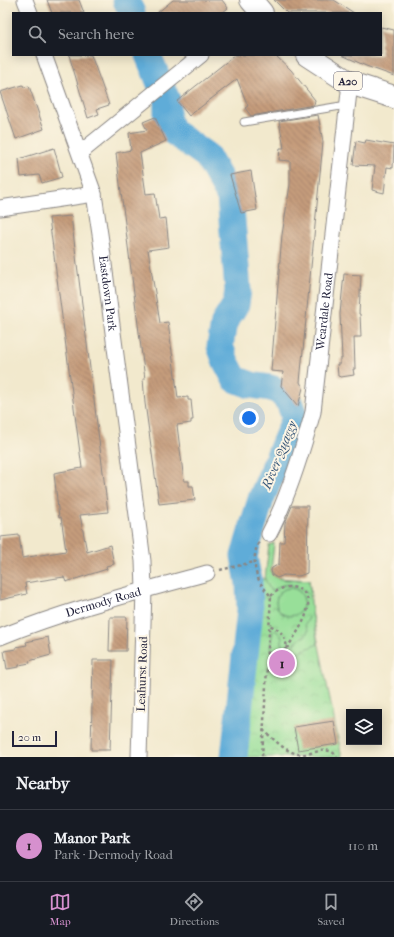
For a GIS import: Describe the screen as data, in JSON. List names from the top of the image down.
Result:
{
  "streets": {
    "highway": ["A20"],
    "street": [
      "Eastdown Park",
      "Weardale Road",
      "Dermody Road",
      "Leahurst Road"
    ]
  },
  "crossings": [
    ["A20", "Weardale Road"],
    ["Eastdown Park", "Dermody Road"],
    ["Eastdown Park", "Leahurst Road"],
    ["Dermody Road", "Leahurst Road"]
  ],
  "water": ["River Quaggy"],
  "scale_bar": "20 m",
  "page": {
    "search": "Search here",
    "pins": "1",
    "scale": "20 m",
    "heading": "Nearby",
    "list": [
      {
        "mark": "1",
        "name": "Manor Park",
        "note": "Park · Dermody Road",
        "value": "110 m"
      }
    ],
    "nav": ["Map", "Directions", "Saved"]
  }
}
